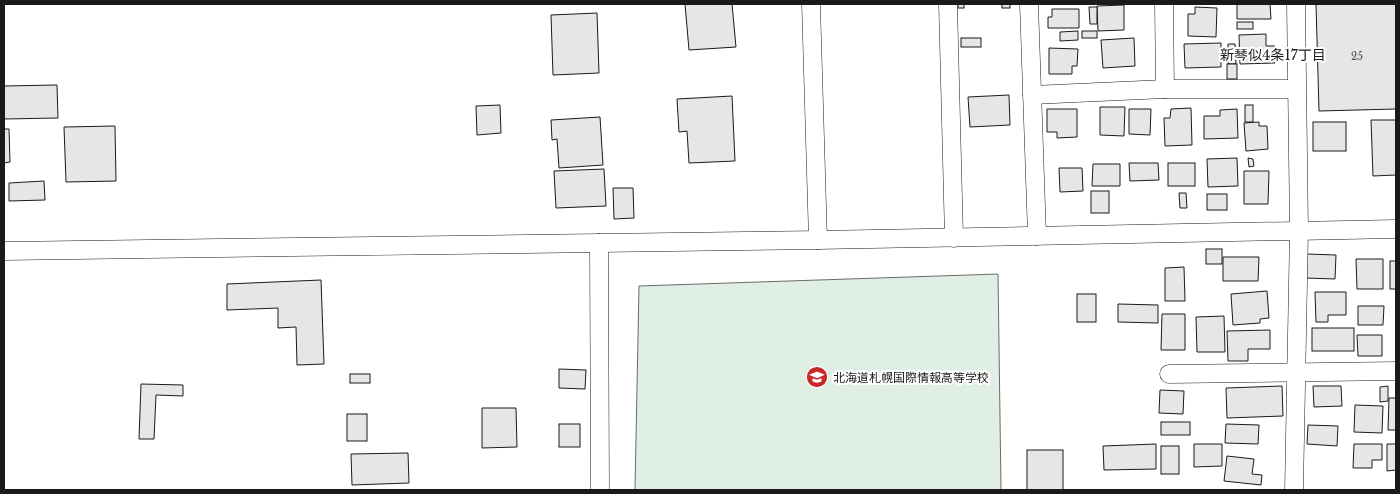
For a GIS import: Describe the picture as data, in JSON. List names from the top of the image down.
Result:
{
  "districts": ["新琴似4条17丁目"],
  "places": {
    "school or university": ["北海道札幌国際情報高等学校"]
  },
  "house_numbers": ["25"]
}
